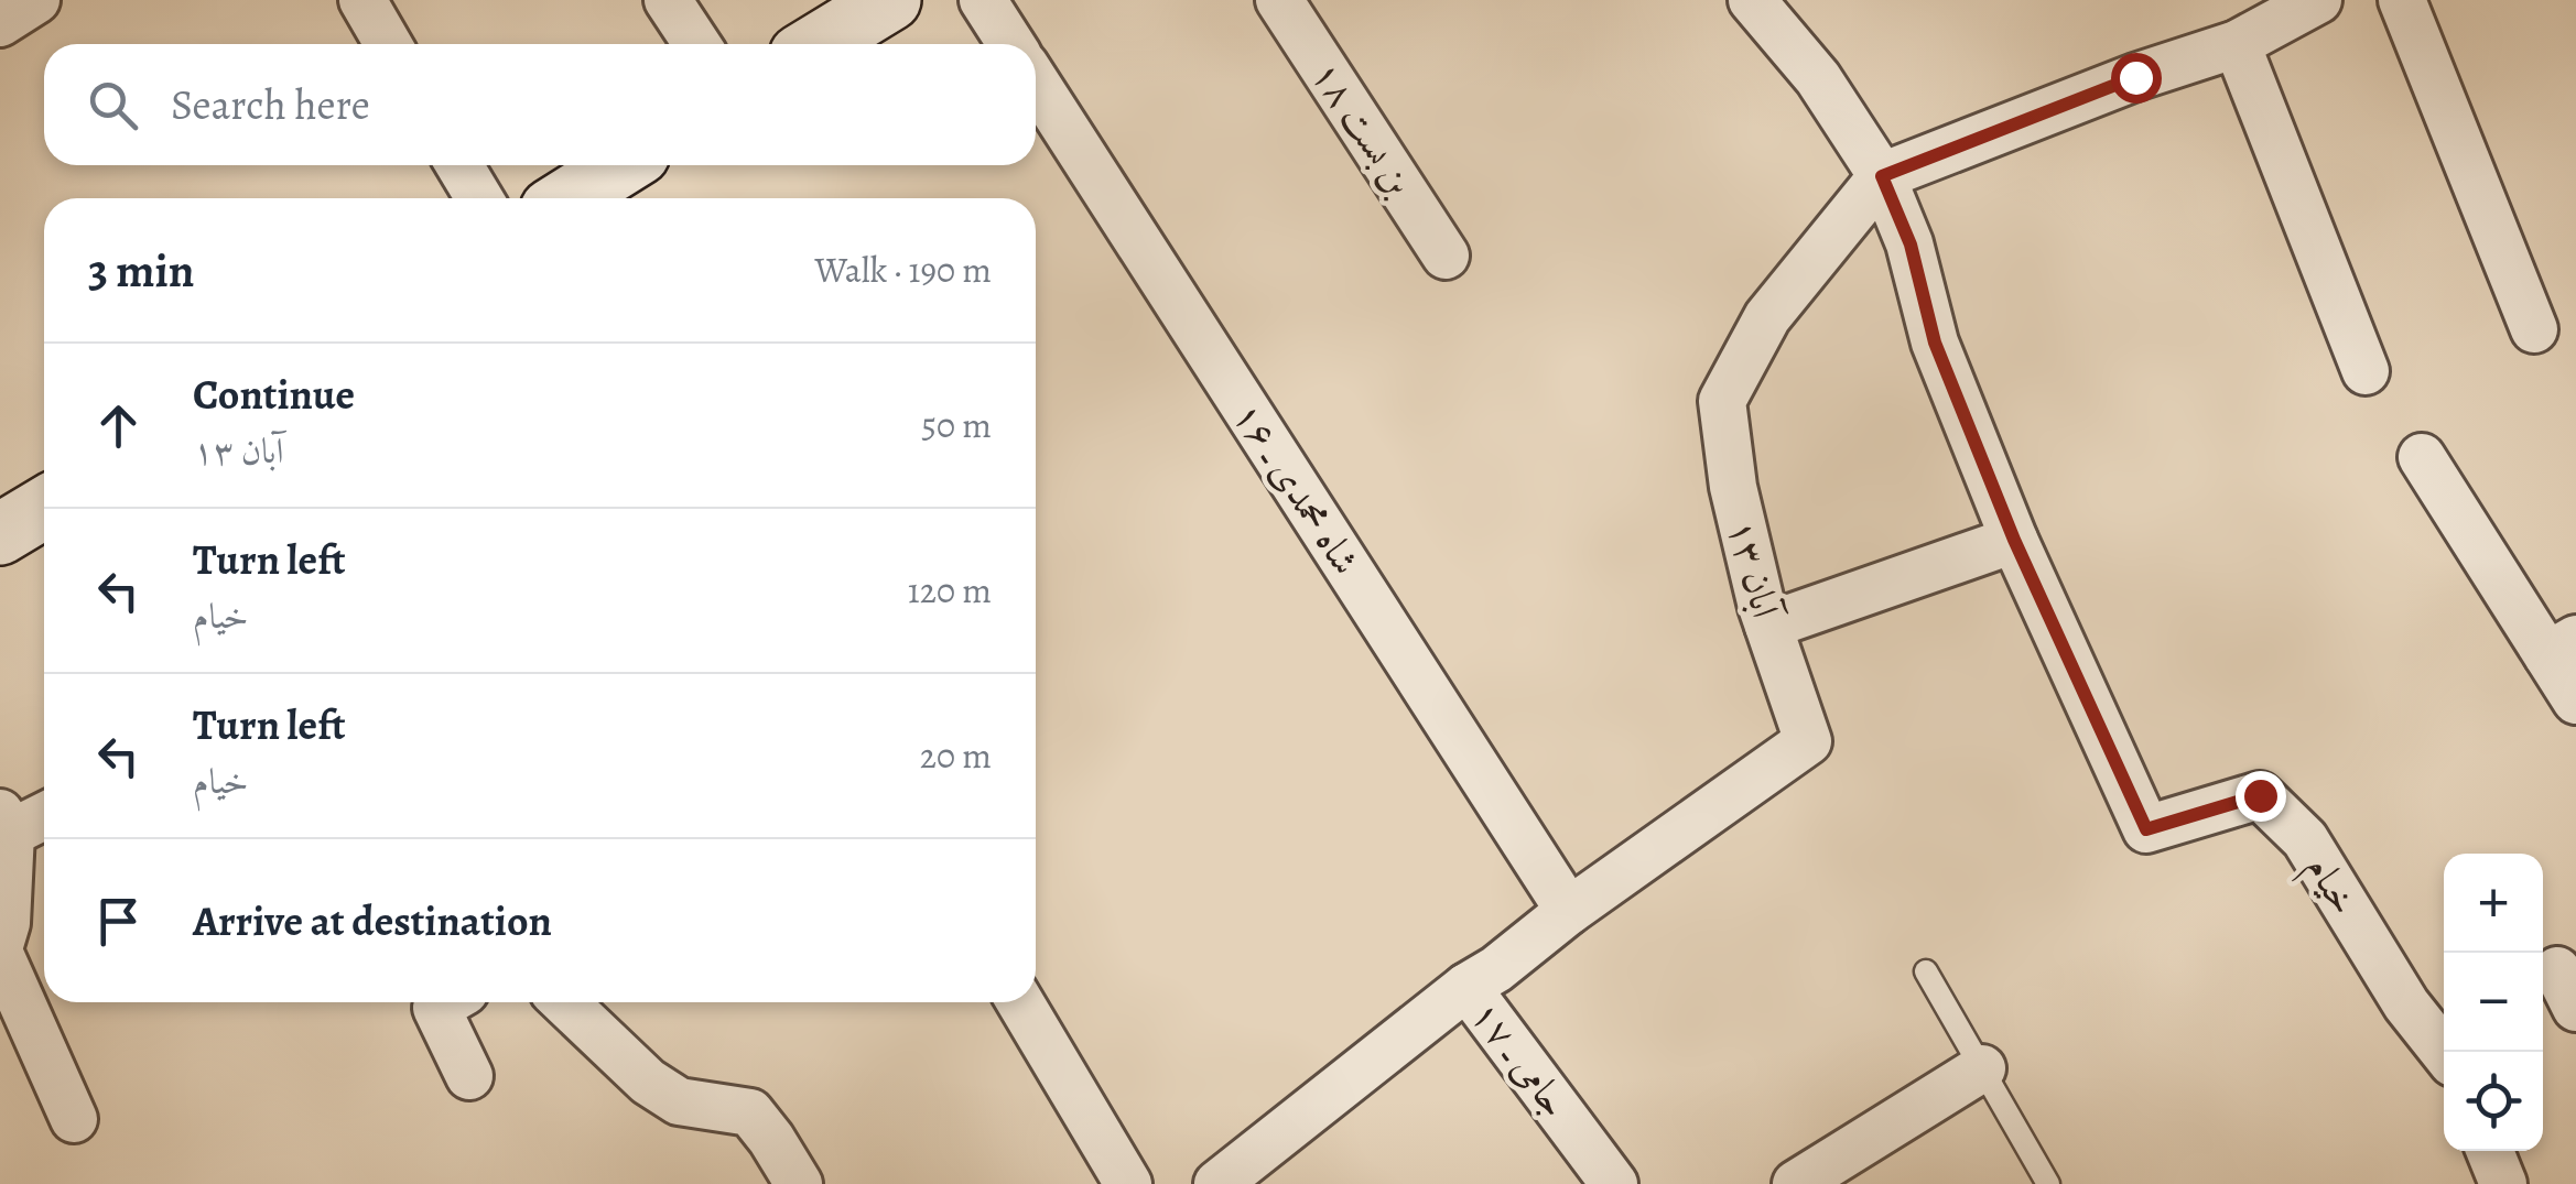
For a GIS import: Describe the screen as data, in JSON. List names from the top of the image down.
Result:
{
  "streets": {
    "street": [
      "بن بست ۱۸",
      "شاه محمدی ـ ۱۶",
      "۱۳ آبان",
      "خیام",
      "جامی ـ ۱۷"
    ]
  },
  "crossings": [
    ["شاه محمدی ـ ۱۶", "۱۳ آبان"],
    ["۱۳ آبان", "خیام"],
    ["۱۳ آبان", "جامی ـ ۱۷"]
  ],
  "page": {
    "search": "Search here",
    "heading": ["3 min", "Walk · 190 m"],
    "list": [
      ["Continue", "۱۳ آبان", "50 m"],
      ["Turn left", "خیام", "120 m"],
      ["Turn left", "خیام", "20 m"],
      "Arrive at destination"
    ],
    "map_buttons": ["+", "−"]
  }
}
